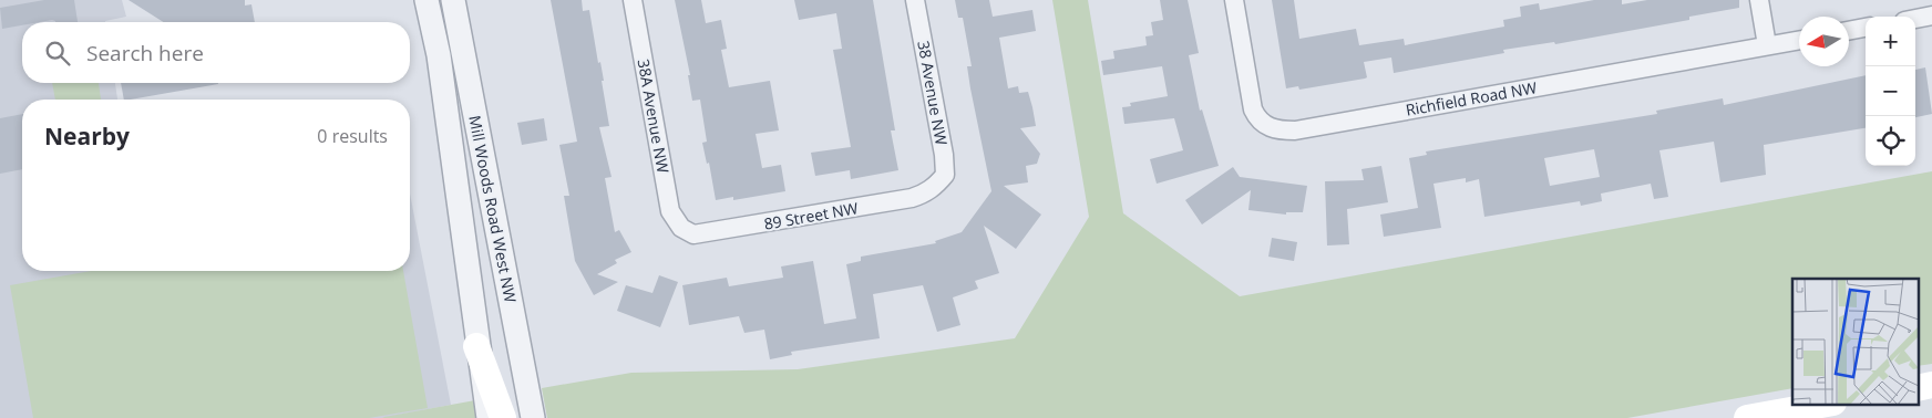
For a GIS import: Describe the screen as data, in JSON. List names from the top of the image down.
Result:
{
  "streets": {
    "street": [
      "38 Avenue NW",
      "Richfield Road NW",
      "38A Avenue NW",
      "Mill Woods Road West NW",
      "89 Street NW"
    ]
  },
  "crossings": [
    ["38 Avenue NW", "89 Street NW"],
    ["38A Avenue NW", "89 Street NW"]
  ],
  "north": "left",
  "page": {
    "map_buttons": ["+", "−"],
    "search": "Search here",
    "heading": ["Nearby", "0 results"]
  }
}
